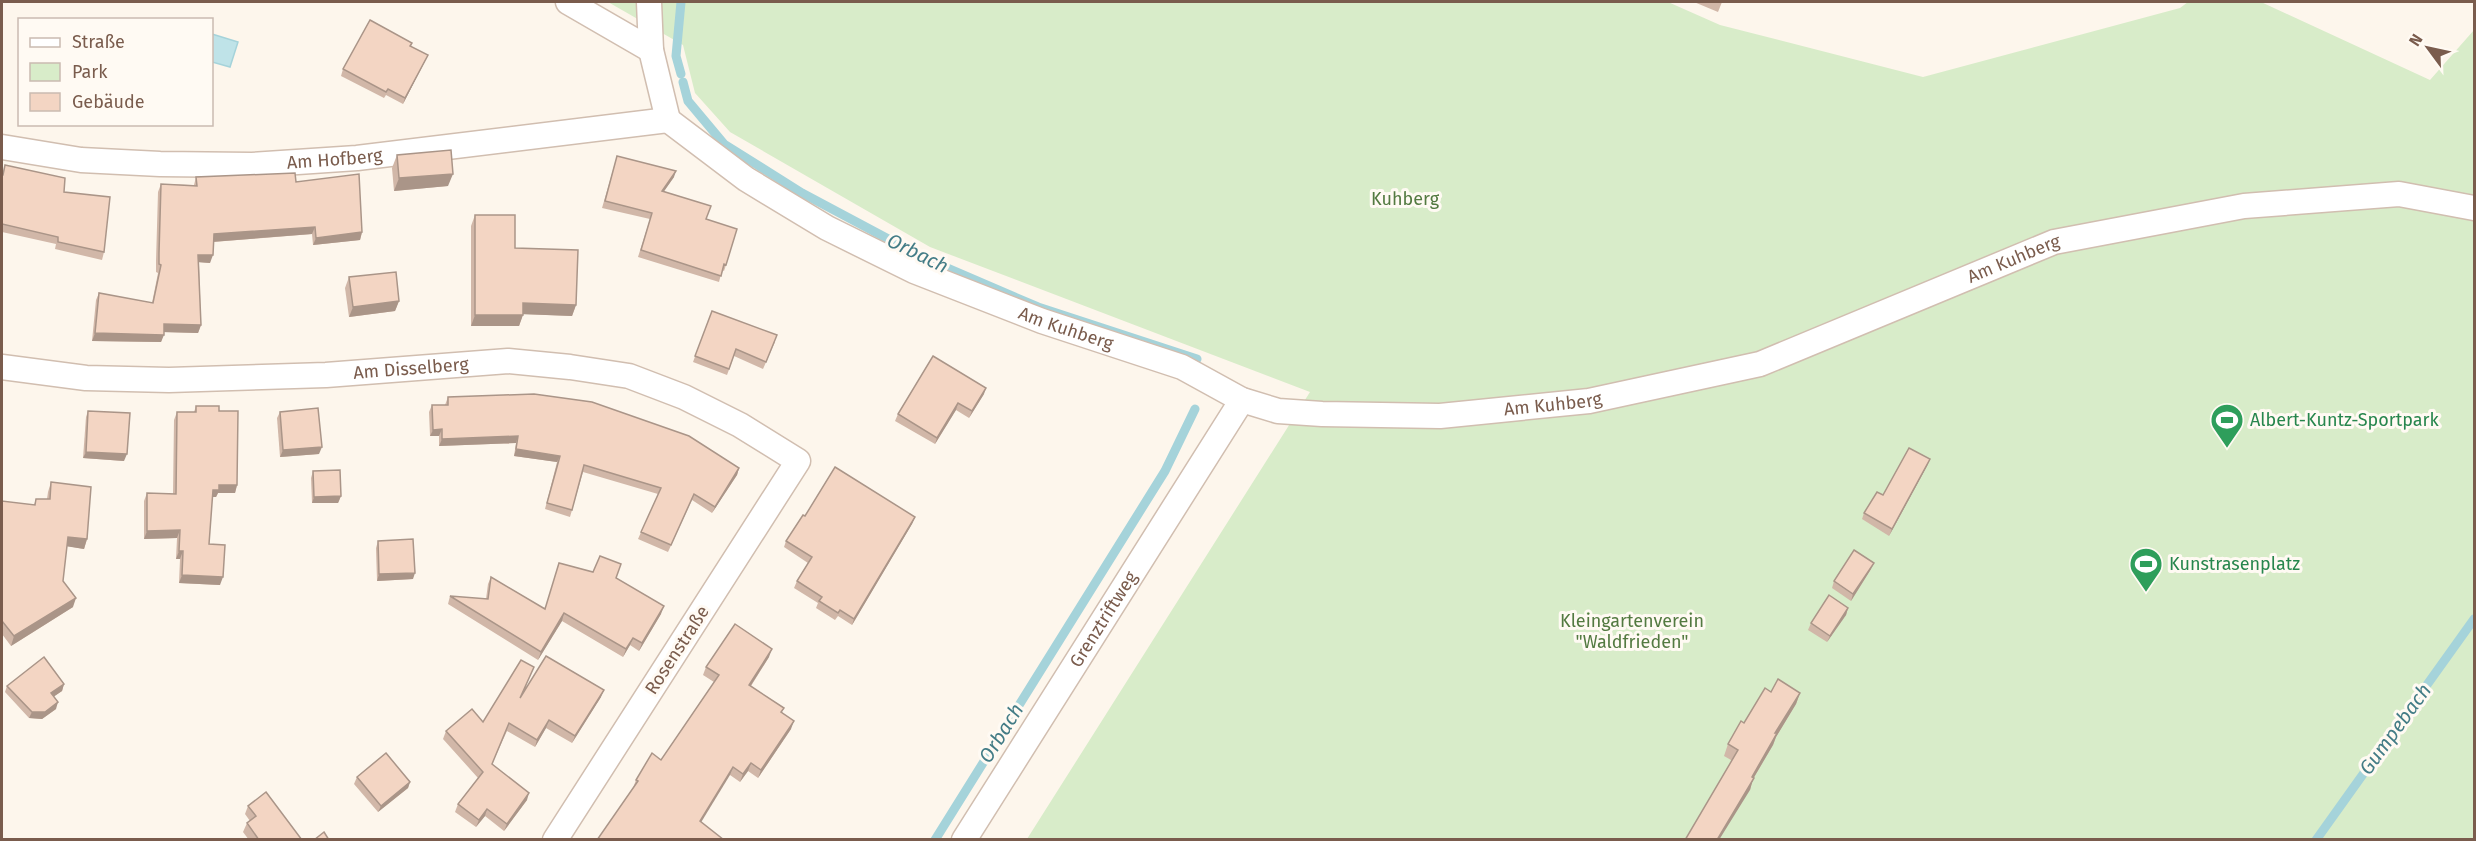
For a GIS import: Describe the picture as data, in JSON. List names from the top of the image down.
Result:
{
  "streets": {
    "street": [
      "Am Hofberg",
      "Am Kuhberg",
      "Am Disselberg",
      "Grenztriftweg",
      "Rosenstraße"
    ]
  },
  "crossings": [
    ["Am Hofberg", "Am Kuhberg"],
    ["Am Kuhberg", "Grenztriftweg"],
    ["Am Disselberg", "Rosenstraße"]
  ],
  "water": ["Orbach", "Gumpebach"],
  "parks": ["Kuhberg", "Kleingartenverein \"Waldfrieden\""],
  "places": {
    "sports": ["Albert-Kuntz-Sportpark", "Kunstrasenplatz"]
  },
  "legend": ["Straße", "Park", "Gebäude"],
  "north": "top left"
}
